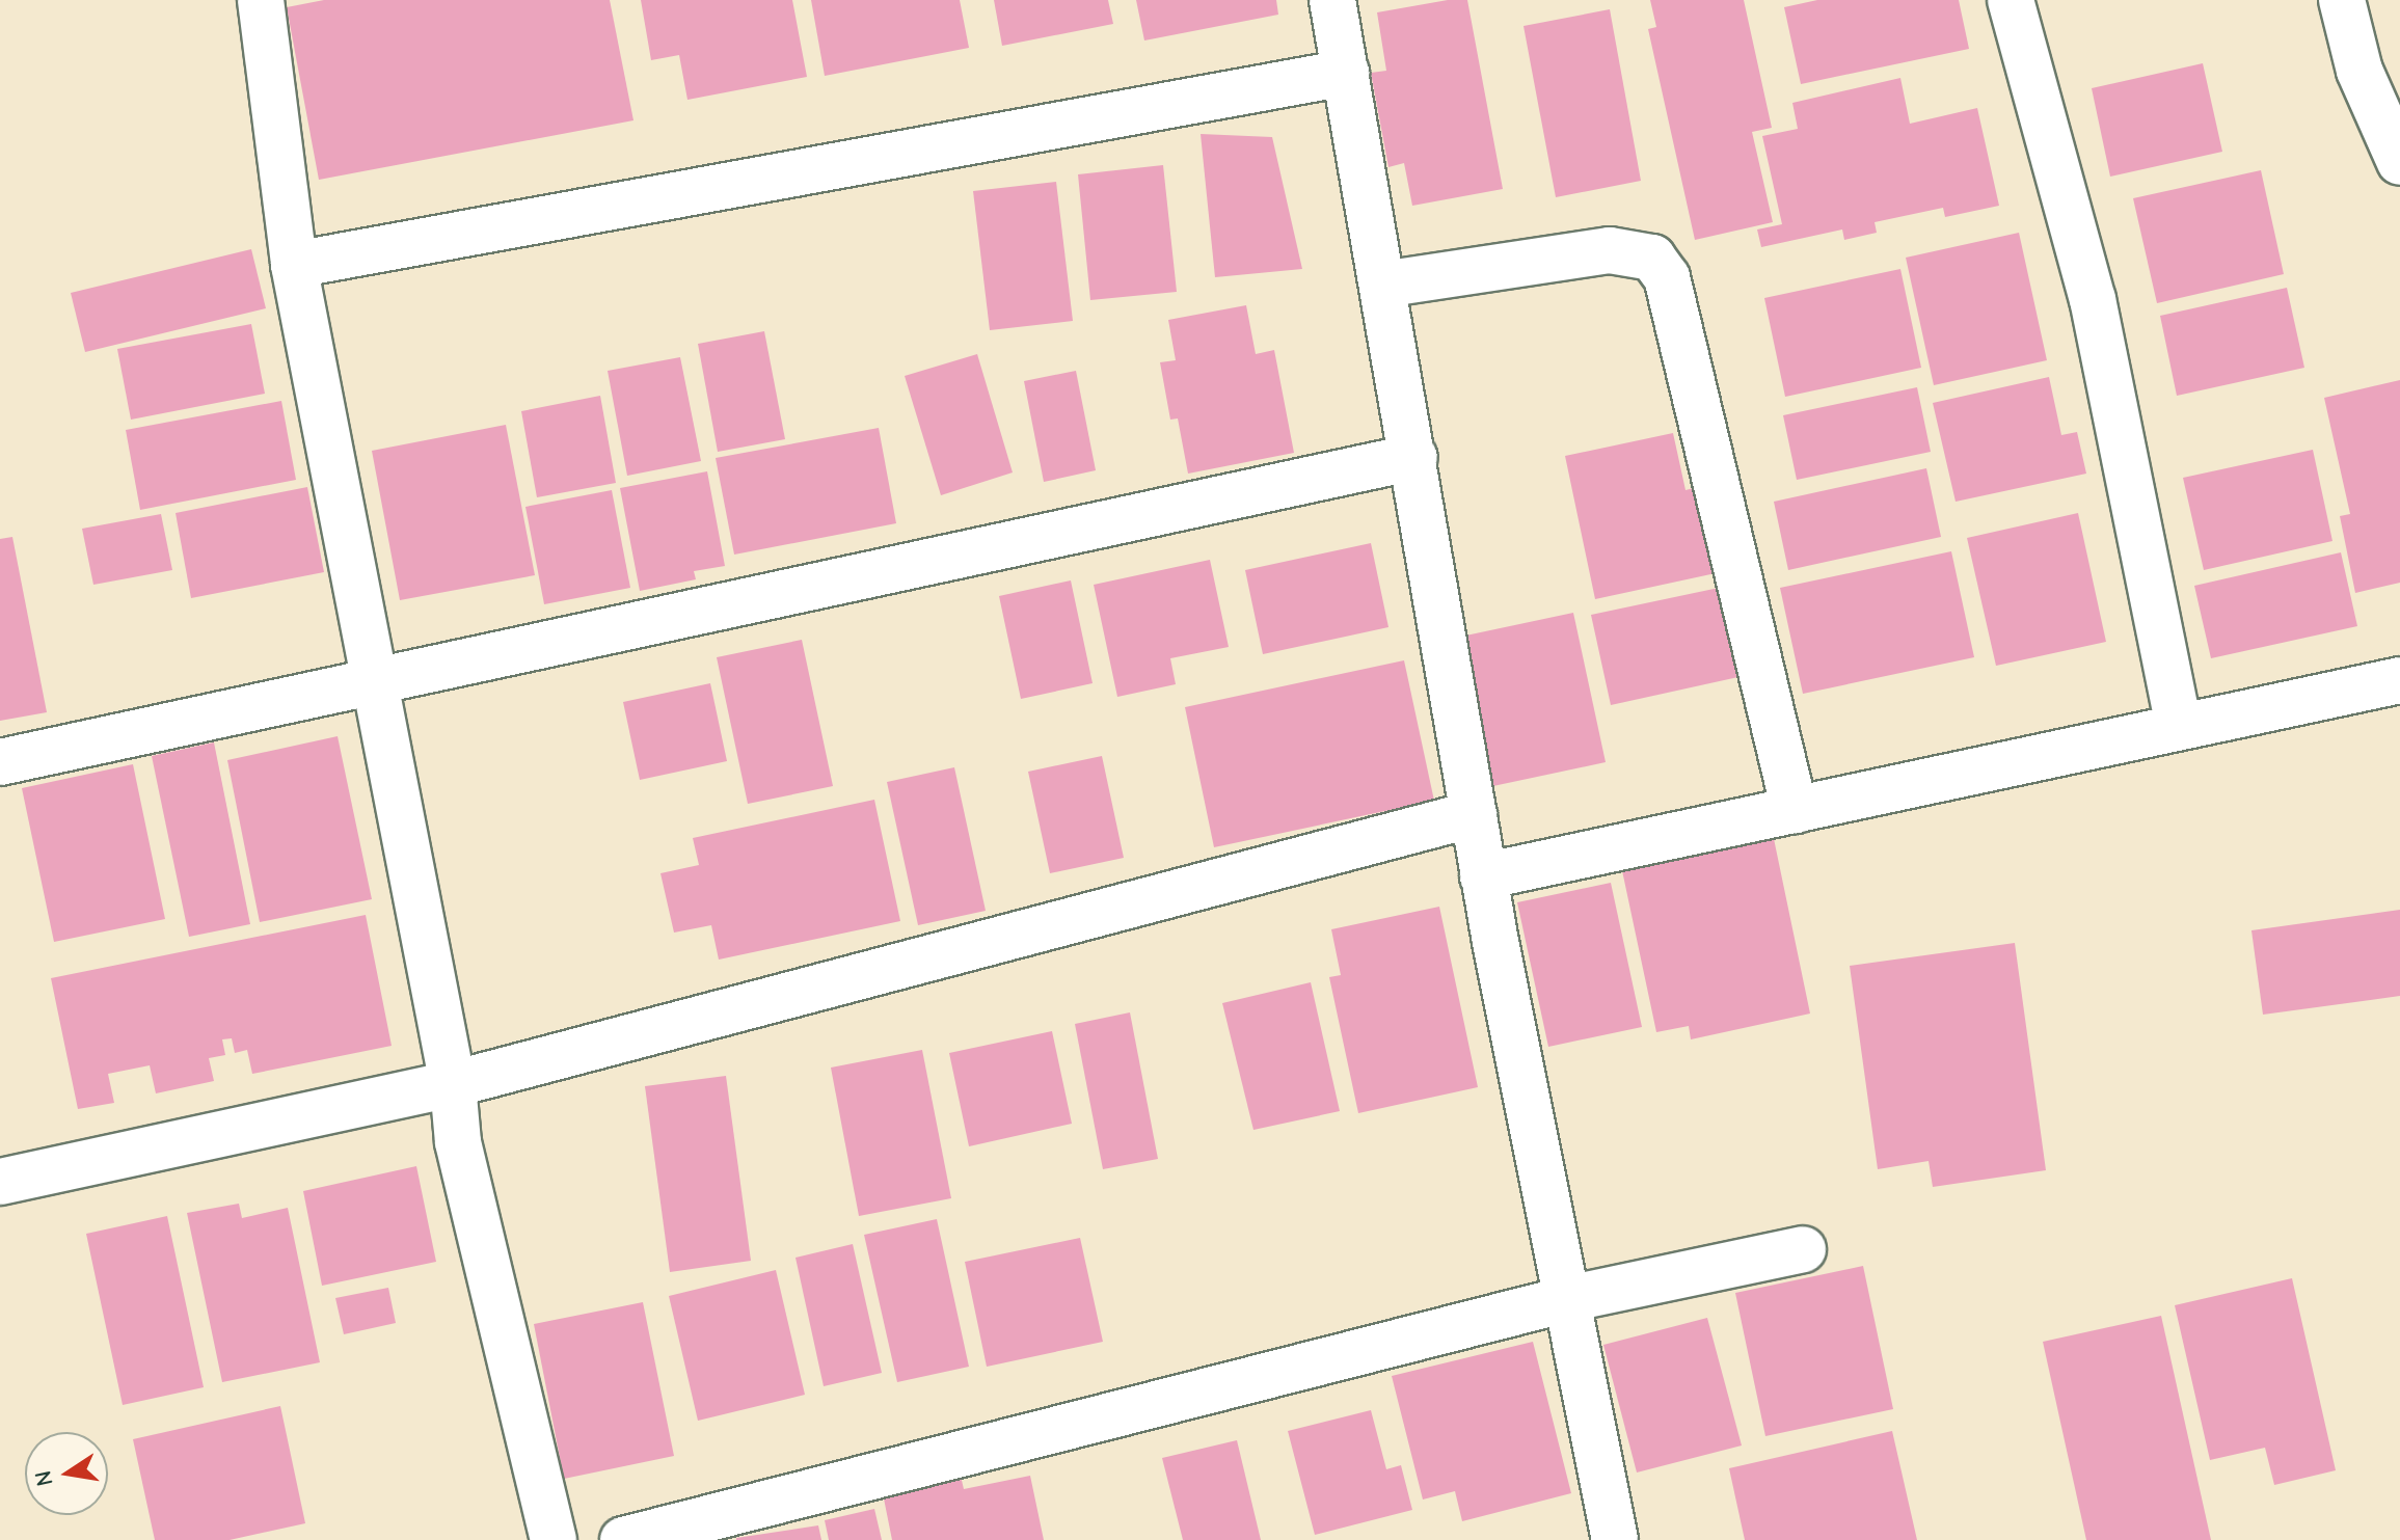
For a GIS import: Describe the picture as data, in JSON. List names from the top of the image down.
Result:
{
  "north": "left"
}
